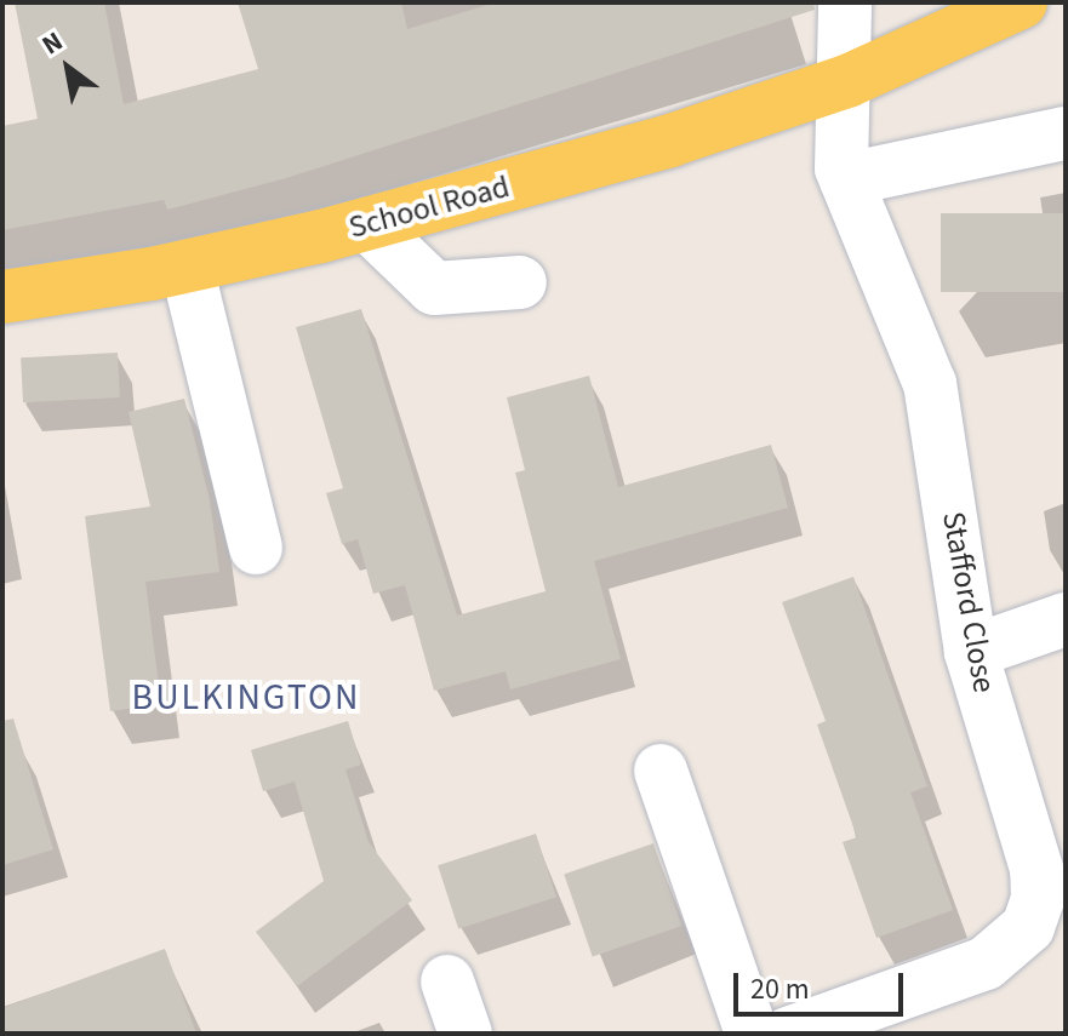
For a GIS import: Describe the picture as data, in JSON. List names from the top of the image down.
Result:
{
  "streets": {
    "main road": ["School Road"],
    "street": ["Stafford Close"]
  },
  "crossings": [
    ["School Road", "Stafford Close"]
  ],
  "districts": ["BULKINGTON"],
  "scale_bar": "20 m",
  "north": "top left"
}
